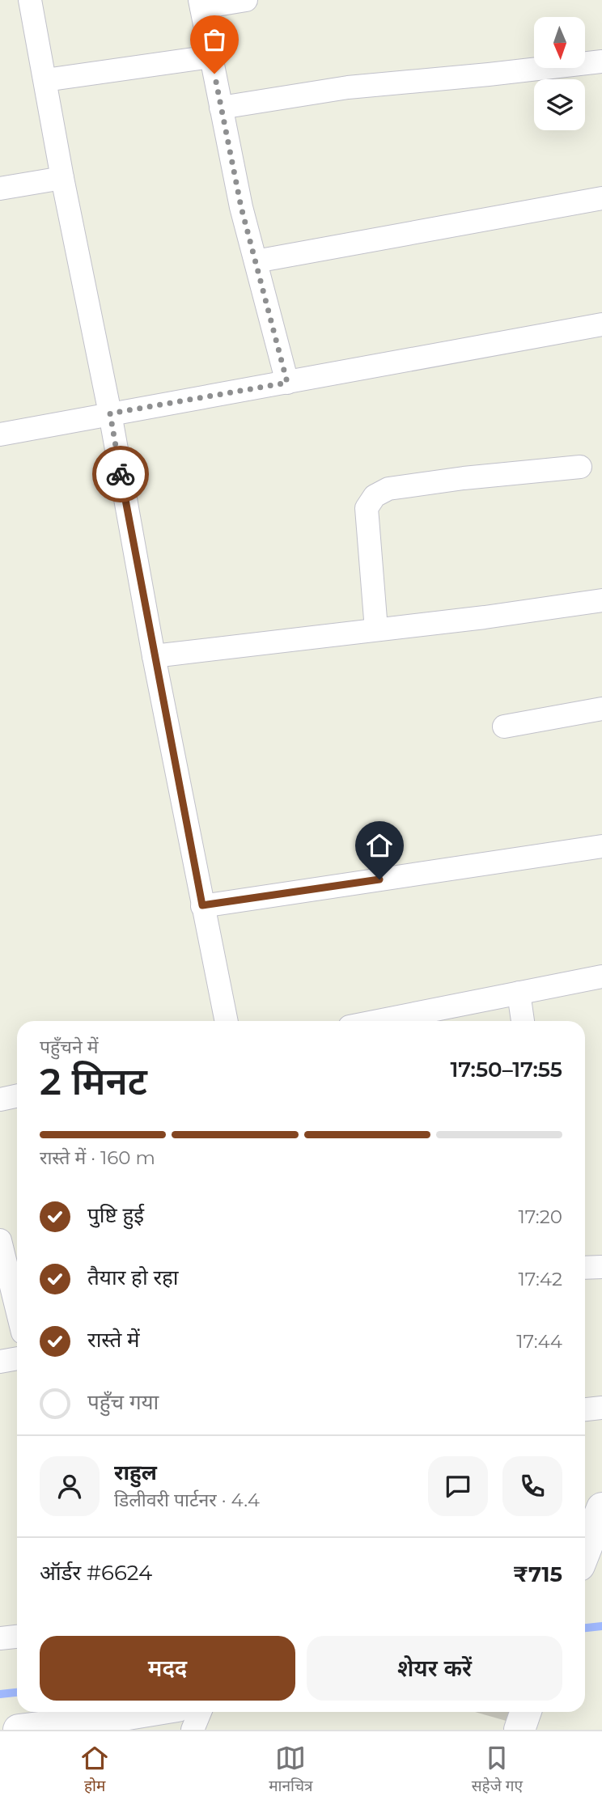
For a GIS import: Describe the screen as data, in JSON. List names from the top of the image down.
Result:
{
  "north": "bottom",
  "page": {
    "heading": ["2 मिनट", "पहुँचने में", "17:50–17:55"],
    "panel": [
      "राहुल",
      "डिलीवरी पार्टनर · 4.4",
      "ऑर्डर #6624",
      "₹715"
    ],
    "bar": "रास्ते में · 160 m",
    "list": [
      ["पुष्टि हुई", "17:20"],
      ["तैयार हो रहा", "17:42"],
      ["रास्ते में", "17:44"],
      "पहुँच गया"
    ],
    "buttons": ["मदद", "शेयर करें"],
    "tabs": ["होम", "मानचित्र", "सहेजे गए"]
  }
}
